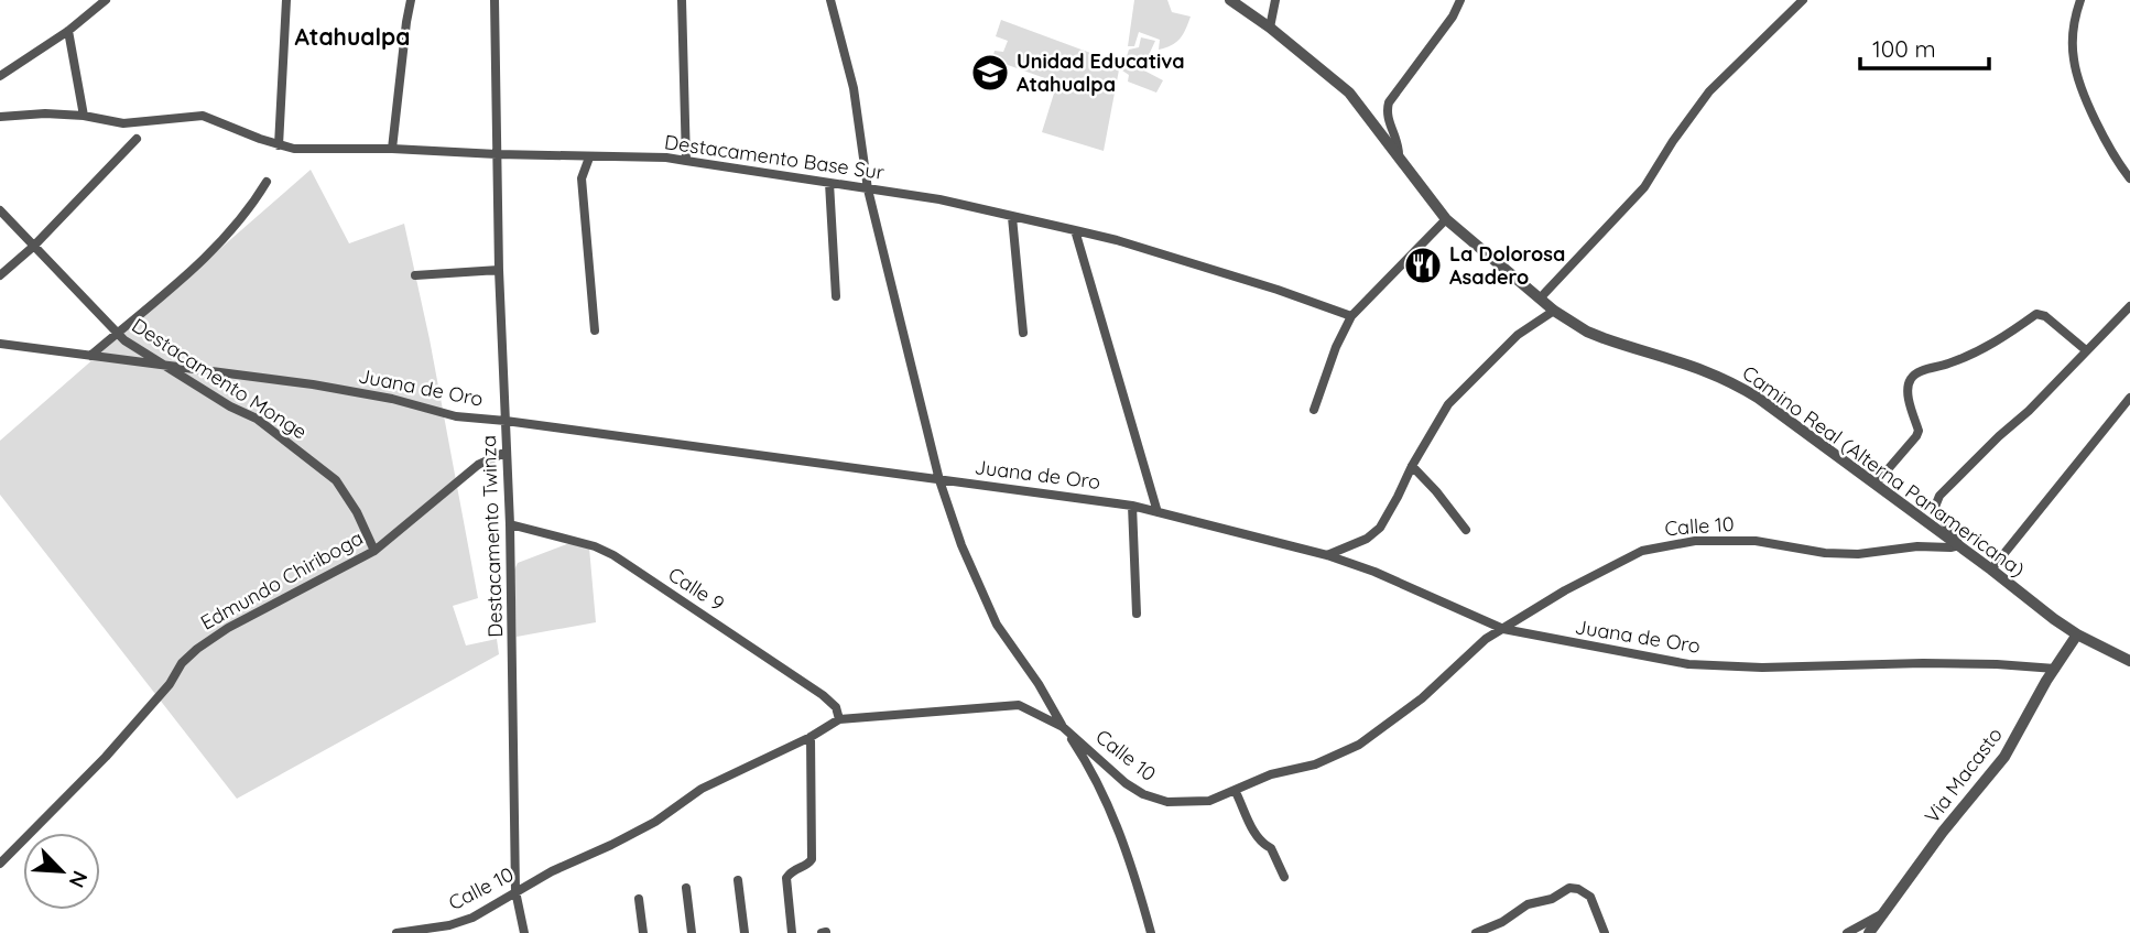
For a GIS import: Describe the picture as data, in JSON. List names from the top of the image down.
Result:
{
  "streets": {
    "street": [
      "Destacamento Base Sur",
      "Destacamento Monge",
      "Juana de Oro",
      "Camino Real (Alterna Panamericana)",
      "Calle 10",
      "Destacamento Twinza",
      "Edmundo Chiriboga",
      "Calle 9",
      "Via Macasto"
    ]
  },
  "crossings": [
    ["Destacamento Base Sur", "Destacamento Twinza"],
    ["Destacamento Monge", "Juana de Oro"],
    ["Destacamento Monge", "Edmundo Chiriboga"],
    ["Juana de Oro", "Calle 10"],
    ["Juana de Oro", "Destacamento Twinza"],
    ["Juana de Oro", "Via Macasto"],
    ["Camino Real (Alterna Panamericana)", "Calle 10"],
    ["Camino Real (Alterna Panamericana)", "Via Macasto"],
    ["Calle 10", "Destacamento Twinza"],
    ["Calle 10", "Calle 9"],
    ["Destacamento Twinza", "Edmundo Chiriboga"],
    ["Destacamento Twinza", "Calle 9"]
  ],
  "districts": ["Atahualpa"],
  "places": {
    "school or university": ["Unidad Educativa Atahualpa"],
    "restaurant": ["La Dolorosa Asadero"]
  },
  "scale_bar": "100 m",
  "north": "bottom right"
}
